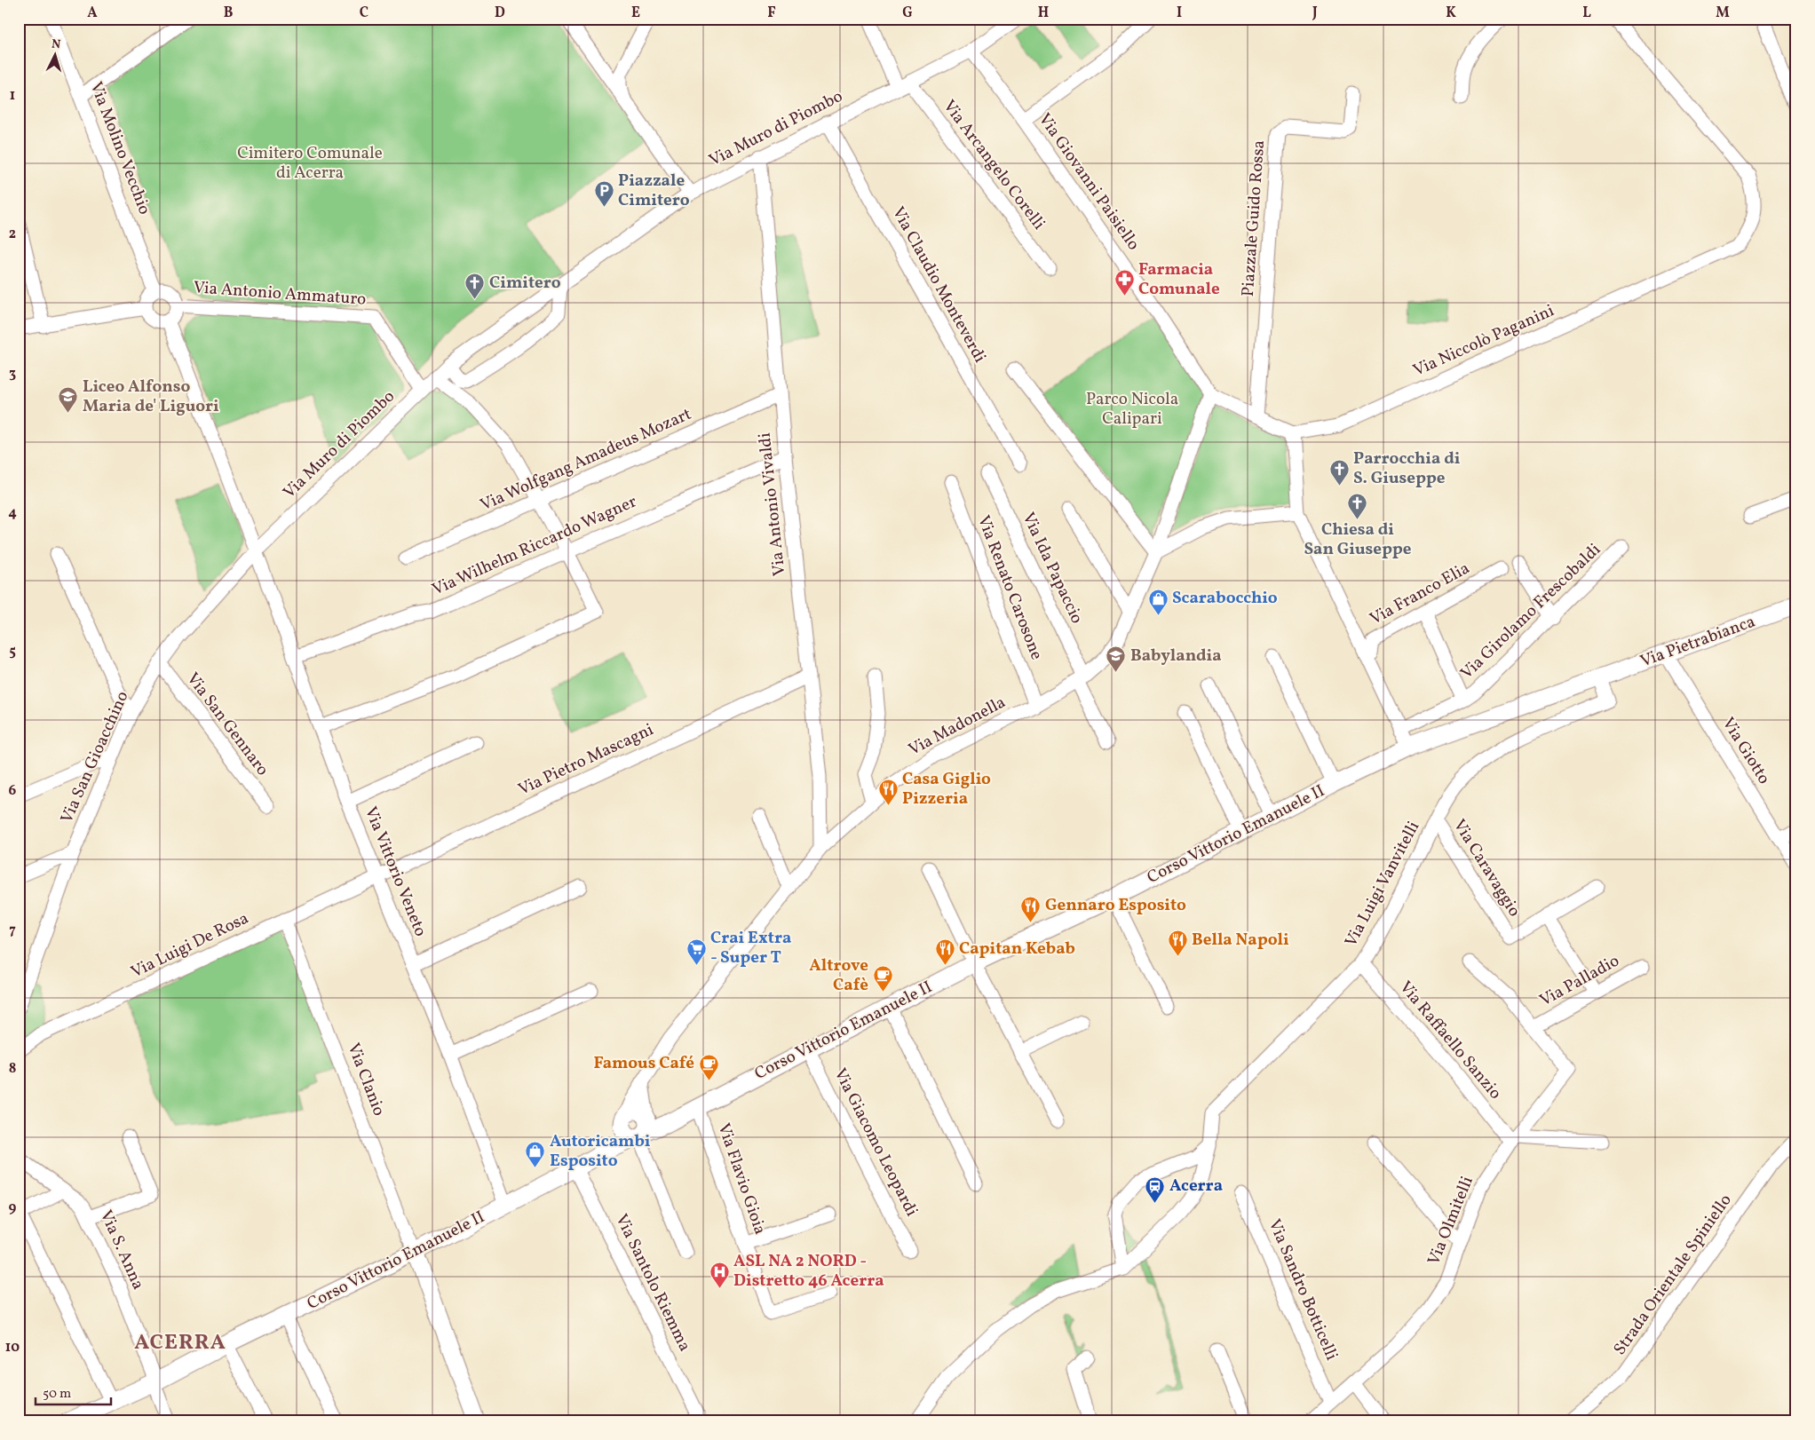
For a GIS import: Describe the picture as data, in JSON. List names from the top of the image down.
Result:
{
  "streets": {
    "main road": ["Via Pietrabianca", "Corso Vittorio Emanuele II"],
    "street": [
      "Via Muro di Piombo",
      "Via Molino Vecchio",
      "Via Arcangelo Corelli",
      "Via Giovanni Paisiello",
      "Piazzale Guido Rossa",
      "Via Claudio Monteverdi",
      "Via Antonio Ammaturo",
      "Via Niccolò Paganini",
      "Via Wolfgang Amadeus Mozart",
      "Via Antonio Vivaldi",
      "Via Wilhelm Riccardo Wagner",
      "Via Ida Papaccio",
      "Via Renato Carosone",
      "Via Franco Elia",
      "Via Girolamo Frescobaldi",
      "Via San Gennaro",
      "Via Madonella",
      "Via Giotto",
      "Via San Gioacchino",
      "Via Pietro Mascagni",
      "Via Caravaggio",
      "Via Vittorio Veneto",
      "Via Luigi Vanvitelli",
      "Via Luigi De Rosa",
      "Via Palladio",
      "Via Raffaello Sanzio",
      "Via Clanio",
      "Via Giacomo Leopardi",
      "Via Flavio Gioia",
      "Via Olmitelli",
      "Via S. Anna",
      "Strada Orientale Spiniello",
      "Via Santolo Riemma",
      "Via Sandro Botticelli"
    ]
  },
  "crossings": [
    ["Via Muro di Piombo", "Via Arcangelo Corelli"],
    ["Via Muro di Piombo", "Via Giovanni Paisiello"],
    ["Via Muro di Piombo", "Via Claudio Monteverdi"],
    ["Via Muro di Piombo", "Via Antonio Ammaturo"],
    ["Via Muro di Piombo", "Via Antonio Vivaldi"],
    ["Via Muro di Piombo", "Via San Gioacchino"],
    ["Via Muro di Piombo", "Via Vittorio Veneto"],
    ["Via Molino Vecchio", "Via Antonio Ammaturo"],
    ["Via Giovanni Paisiello", "Piazzale Guido Rossa"],
    ["Via Giovanni Paisiello", "Via Niccolò Paganini"],
    ["Via Giovanni Paisiello", "Via Madonella"],
    ["Via Wolfgang Amadeus Mozart", "Via Antonio Vivaldi"],
    ["Via Antonio Vivaldi", "Via Wilhelm Riccardo Wagner"],
    ["Via Antonio Vivaldi", "Via Madonella"],
    ["Via Antonio Vivaldi", "Via Pietro Mascagni"],
    ["Via Wilhelm Riccardo Wagner", "Via Vittorio Veneto"],
    ["Via Ida Papaccio", "Via Madonella"],
    ["Via Renato Carosone", "Via Madonella"],
    ["Via Pietrabianca", "Via Giotto"],
    ["Via Pietrabianca", "Corso Vittorio Emanuele II"],
    ["Via Pietrabianca", "Via Luigi Vanvitelli"],
    ["Via San Gennaro", "Via San Gioacchino"],
    ["Via Madonella", "Corso Vittorio Emanuele II"],
    ["Via San Gioacchino", "Via Vittorio Veneto"],
    ["Via Pietro Mascagni", "Via Vittorio Veneto"],
    ["Via Pietro Mascagni", "Via Luigi De Rosa"],
    ["Corso Vittorio Emanuele II", "Via Vittorio Veneto"],
    ["Corso Vittorio Emanuele II", "Via Clanio"],
    ["Corso Vittorio Emanuele II", "Via Giacomo Leopardi"],
    ["Corso Vittorio Emanuele II", "Via Flavio Gioia"],
    ["Corso Vittorio Emanuele II", "Via S. Anna"],
    ["Corso Vittorio Emanuele II", "Via Santolo Riemma"],
    ["Via Caravaggio", "Via Luigi Vanvitelli"],
    ["Via Vittorio Veneto", "Via Luigi De Rosa"],
    ["Via Luigi Vanvitelli", "Via Raffaello Sanzio"],
    ["Via Luigi De Rosa", "Via Clanio"],
    ["Via Palladio", "Via Olmitelli"],
    ["Via Raffaello Sanzio", "Via Olmitelli"],
    ["Via Olmitelli", "Via Sandro Botticelli"]
  ],
  "districts": ["ACERRA"],
  "parks": ["Cimitero Comunale di Acerra", "Parco Nicola Calipari"],
  "places": {
    "parking": ["Piazzale Cimitero"],
    "pharmacy": ["Farmacia Comunale"],
    "church": ["Cimitero", "Parrocchia di S. Giuseppe", "Chiesa di San Giuseppe"],
    "school or university": ["Liceo Alfonso Maria de' Liguori", "Babylandia"],
    "shop": ["Scarabocchio", "Autoricambi Esposito"],
    "restaurant": [
      "Casa Giglio Pizzeria",
      "Gennaro Esposito",
      "Bella Napoli",
      "Capitan Kebab"
    ],
    "supermarket": ["Crai Extra - Super T"],
    "cafe": ["Altrove Cafè", "Famous Café"],
    "station": ["Acerra"],
    "hospital": ["ASL NA 2 NORD - Distretto 46 Acerra"]
  },
  "scale_bar": "50 m",
  "north": "top",
  "grid": {
    "columns": [
      "A",
      "B",
      "C",
      "D",
      "E",
      "F",
      "G",
      "H",
      "I",
      "J",
      "K",
      "L",
      "M"
    ],
    "rows": [
      "1",
      "2",
      "3",
      "4",
      "5",
      "6",
      "7",
      "8",
      "9",
      "10"
    ]
  }
}
